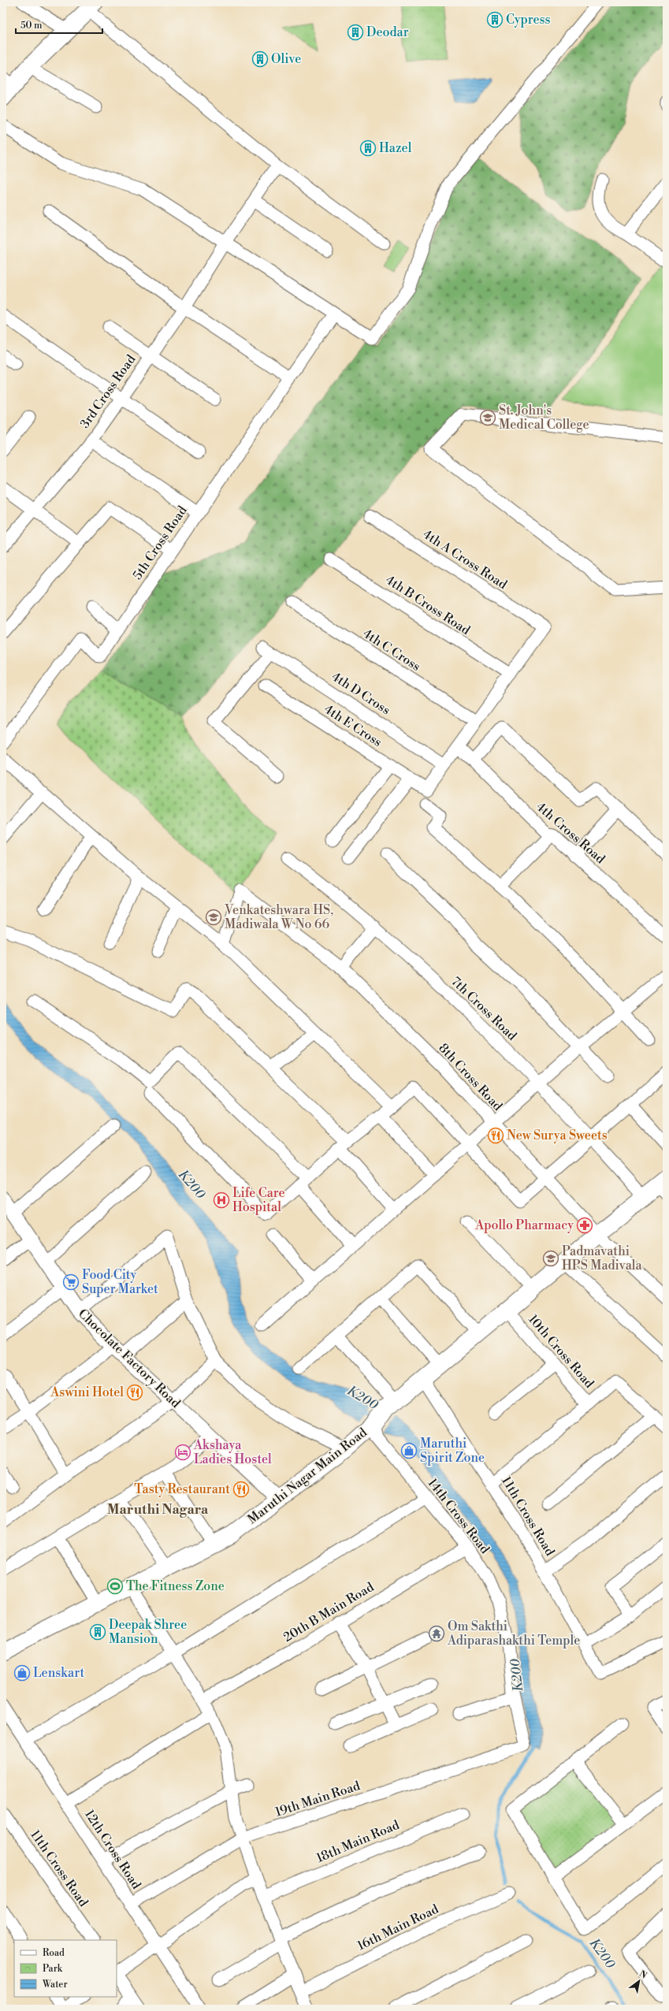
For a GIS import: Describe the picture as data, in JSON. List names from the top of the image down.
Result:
{
  "streets": {
    "main road": ["Maruthi Nagar Main Road"],
    "street": [
      "3rd Cross Road",
      "5th Cross Road",
      "4th A Cross Road",
      "4th B Cross Road",
      "4th C Cross",
      "4th D Cross",
      "4th E Cross",
      "4th Cross Road",
      "7th Cross Road",
      "8th Cross Road",
      "10th Cross Road",
      "Chocolate Factory Road",
      "14th Cross Road",
      "11th Cross Road",
      "20th B Main Road",
      "19th Main Road",
      "18th Main Road",
      "12th Cross Road",
      "16th Main Road"
    ]
  },
  "crossings": [
    ["4th A Cross Road", "4th B Cross Road"],
    ["4th D Cross", "4th E Cross"],
    ["7th Cross Road", "Maruthi Nagar Main Road"],
    ["8th Cross Road", "Maruthi Nagar Main Road"],
    ["10th Cross Road", "Maruthi Nagar Main Road"],
    ["Chocolate Factory Road", "Maruthi Nagar Main Road"],
    ["Maruthi Nagar Main Road", "14th Cross Road"],
    ["Maruthi Nagar Main Road", "11th Cross Road"],
    ["14th Cross Road", "20th B Main Road"],
    ["14th Cross Road", "19th Main Road"],
    ["19th Main Road", "12th Cross Road"]
  ],
  "districts": ["Maruthi Nagara"],
  "water": ["K200"],
  "places": {
    "building": [
      "Cypress",
      "Deodar",
      "Olive",
      "Hazel",
      "Deepak Shree Mansion"
    ],
    "school or university": ["St. John's Medical College", "Venkateshwara HS, Madiwala W No 66", "Padmavathi HPS Madivala"],
    "restaurant": ["New Surya Sweets", "Aswini Hotel", "Tasty Restaurant"],
    "hospital": ["Life Care Hospital"],
    "pharmacy": ["Apollo Pharmacy"],
    "supermarket": ["Food City Super Market"],
    "shop": ["Maruthi Spirit Zone", "Lenskart"],
    "hotel": ["Akshaya Ladies Hostel"],
    "sports": ["The Fitness Zone"],
    "temple": ["Om Sakthi Adiparashakthi Temple"]
  },
  "legend": ["Road", "Park", "Water"],
  "scale_bar": "50 m",
  "north": "top right"
}
